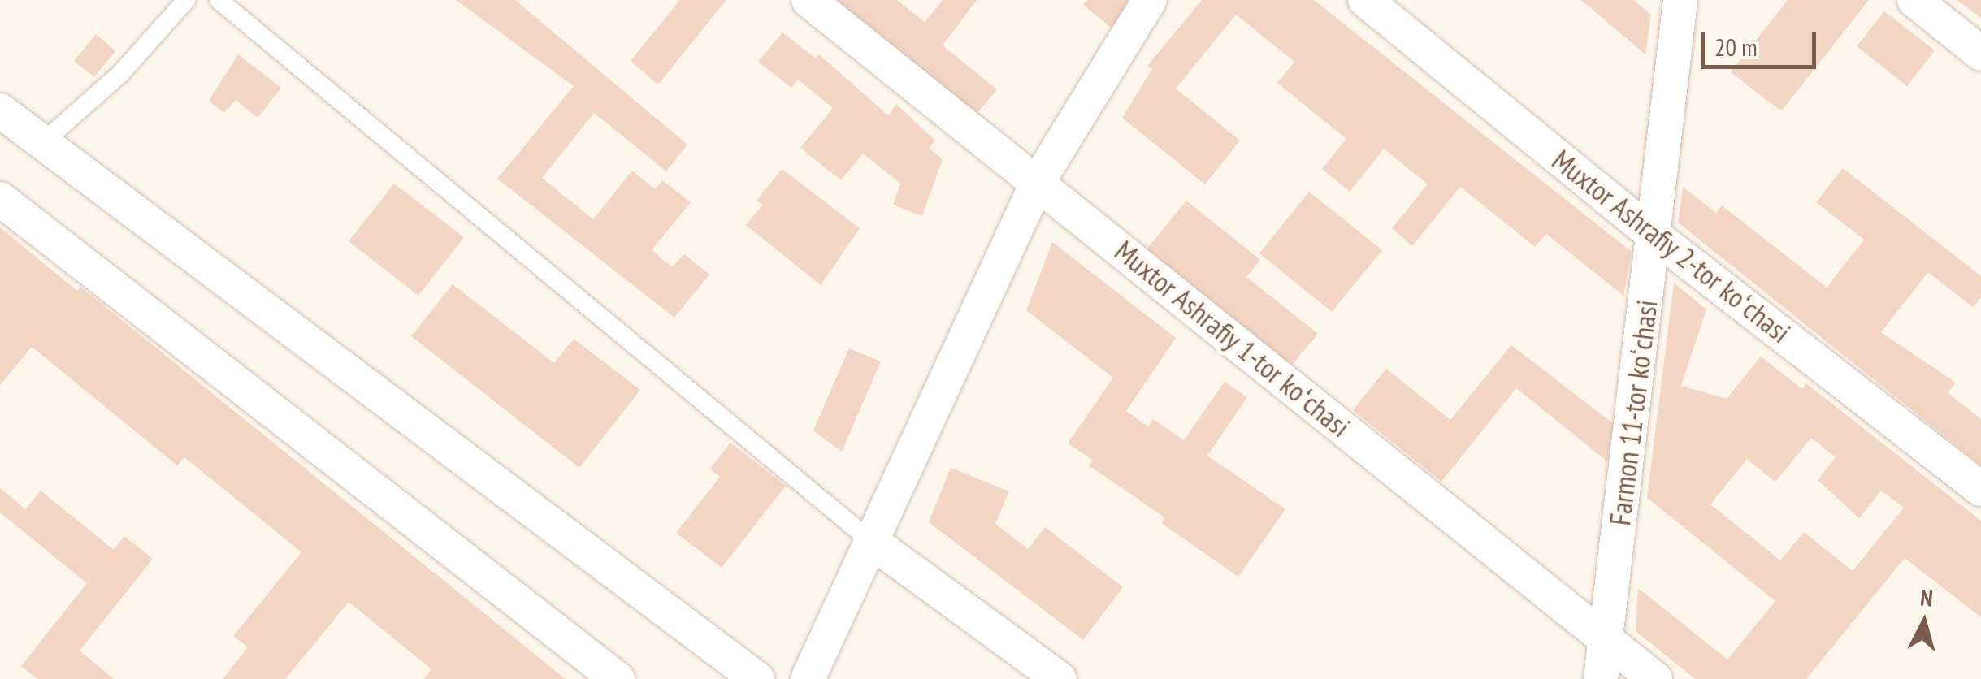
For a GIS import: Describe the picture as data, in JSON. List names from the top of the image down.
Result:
{
  "streets": {
    "street": ["Muxtor Ashrafiy 2-tor koʻchasi", "Muxtor Ashrafiy 1-tor koʻchasi", "Farmon 11-tor koʻchasi"]
  },
  "crossings": [
    ["Muxtor Ashrafiy 2-tor koʻchasi", "Farmon 11-tor koʻchasi"],
    ["Muxtor Ashrafiy 1-tor koʻchasi", "Farmon 11-tor koʻchasi"]
  ],
  "scale_bar": "20 m",
  "north": "top"
}
